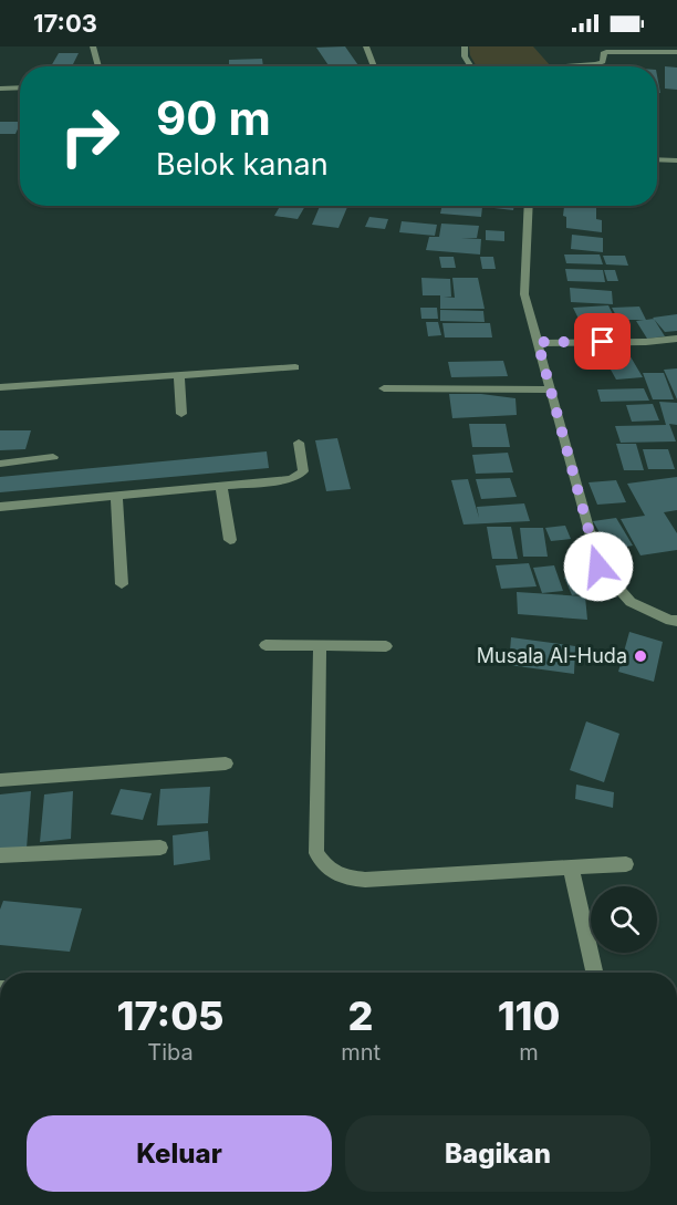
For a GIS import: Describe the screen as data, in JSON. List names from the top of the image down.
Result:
{
  "places": ["Musala Al-Huda"],
  "page": {
    "status": "17:03",
    "turn": ["90 m", "Belok kanan"],
    "eta": [
      "17:05",
      "Tiba",
      "2",
      "mnt",
      "110",
      "m"
    ],
    "buttons": ["Keluar", "Bagikan"]
  }
}
